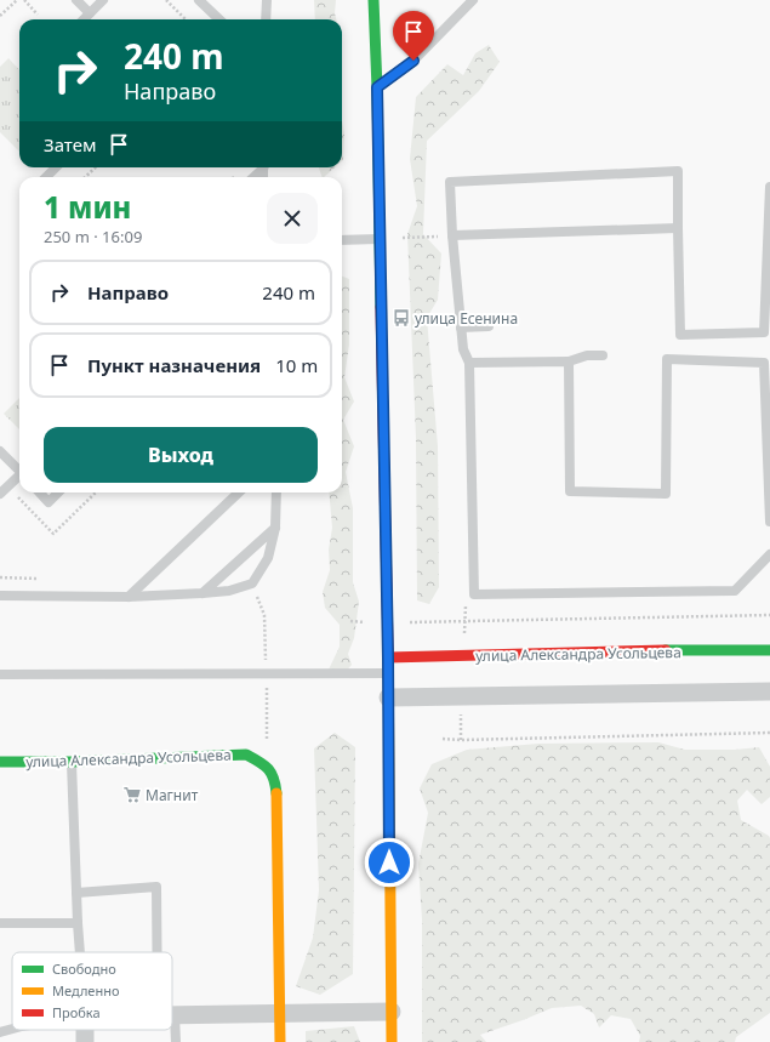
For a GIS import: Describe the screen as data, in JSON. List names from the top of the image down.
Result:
{
  "streets": {
    "main road": ["улица Александра Усольцева"]
  },
  "places": {
    "bus stop": ["улица Есенина"],
    "supermarket": ["Магнит"]
  },
  "legend": ["Свободно", "Медленно", "Пробка"],
  "page": {
    "turn": ["240 m", "Направо"],
    "then": "Затем",
    "heading": ["1 мин", "250 m · 16:09"],
    "list": [
      {
        "name": "Направо",
        "value": "240 m"
      },
      {
        "name": "Пункт назначения",
        "value": "10 m"
      }
    ],
    "buttons": "Выход"
  }
}
